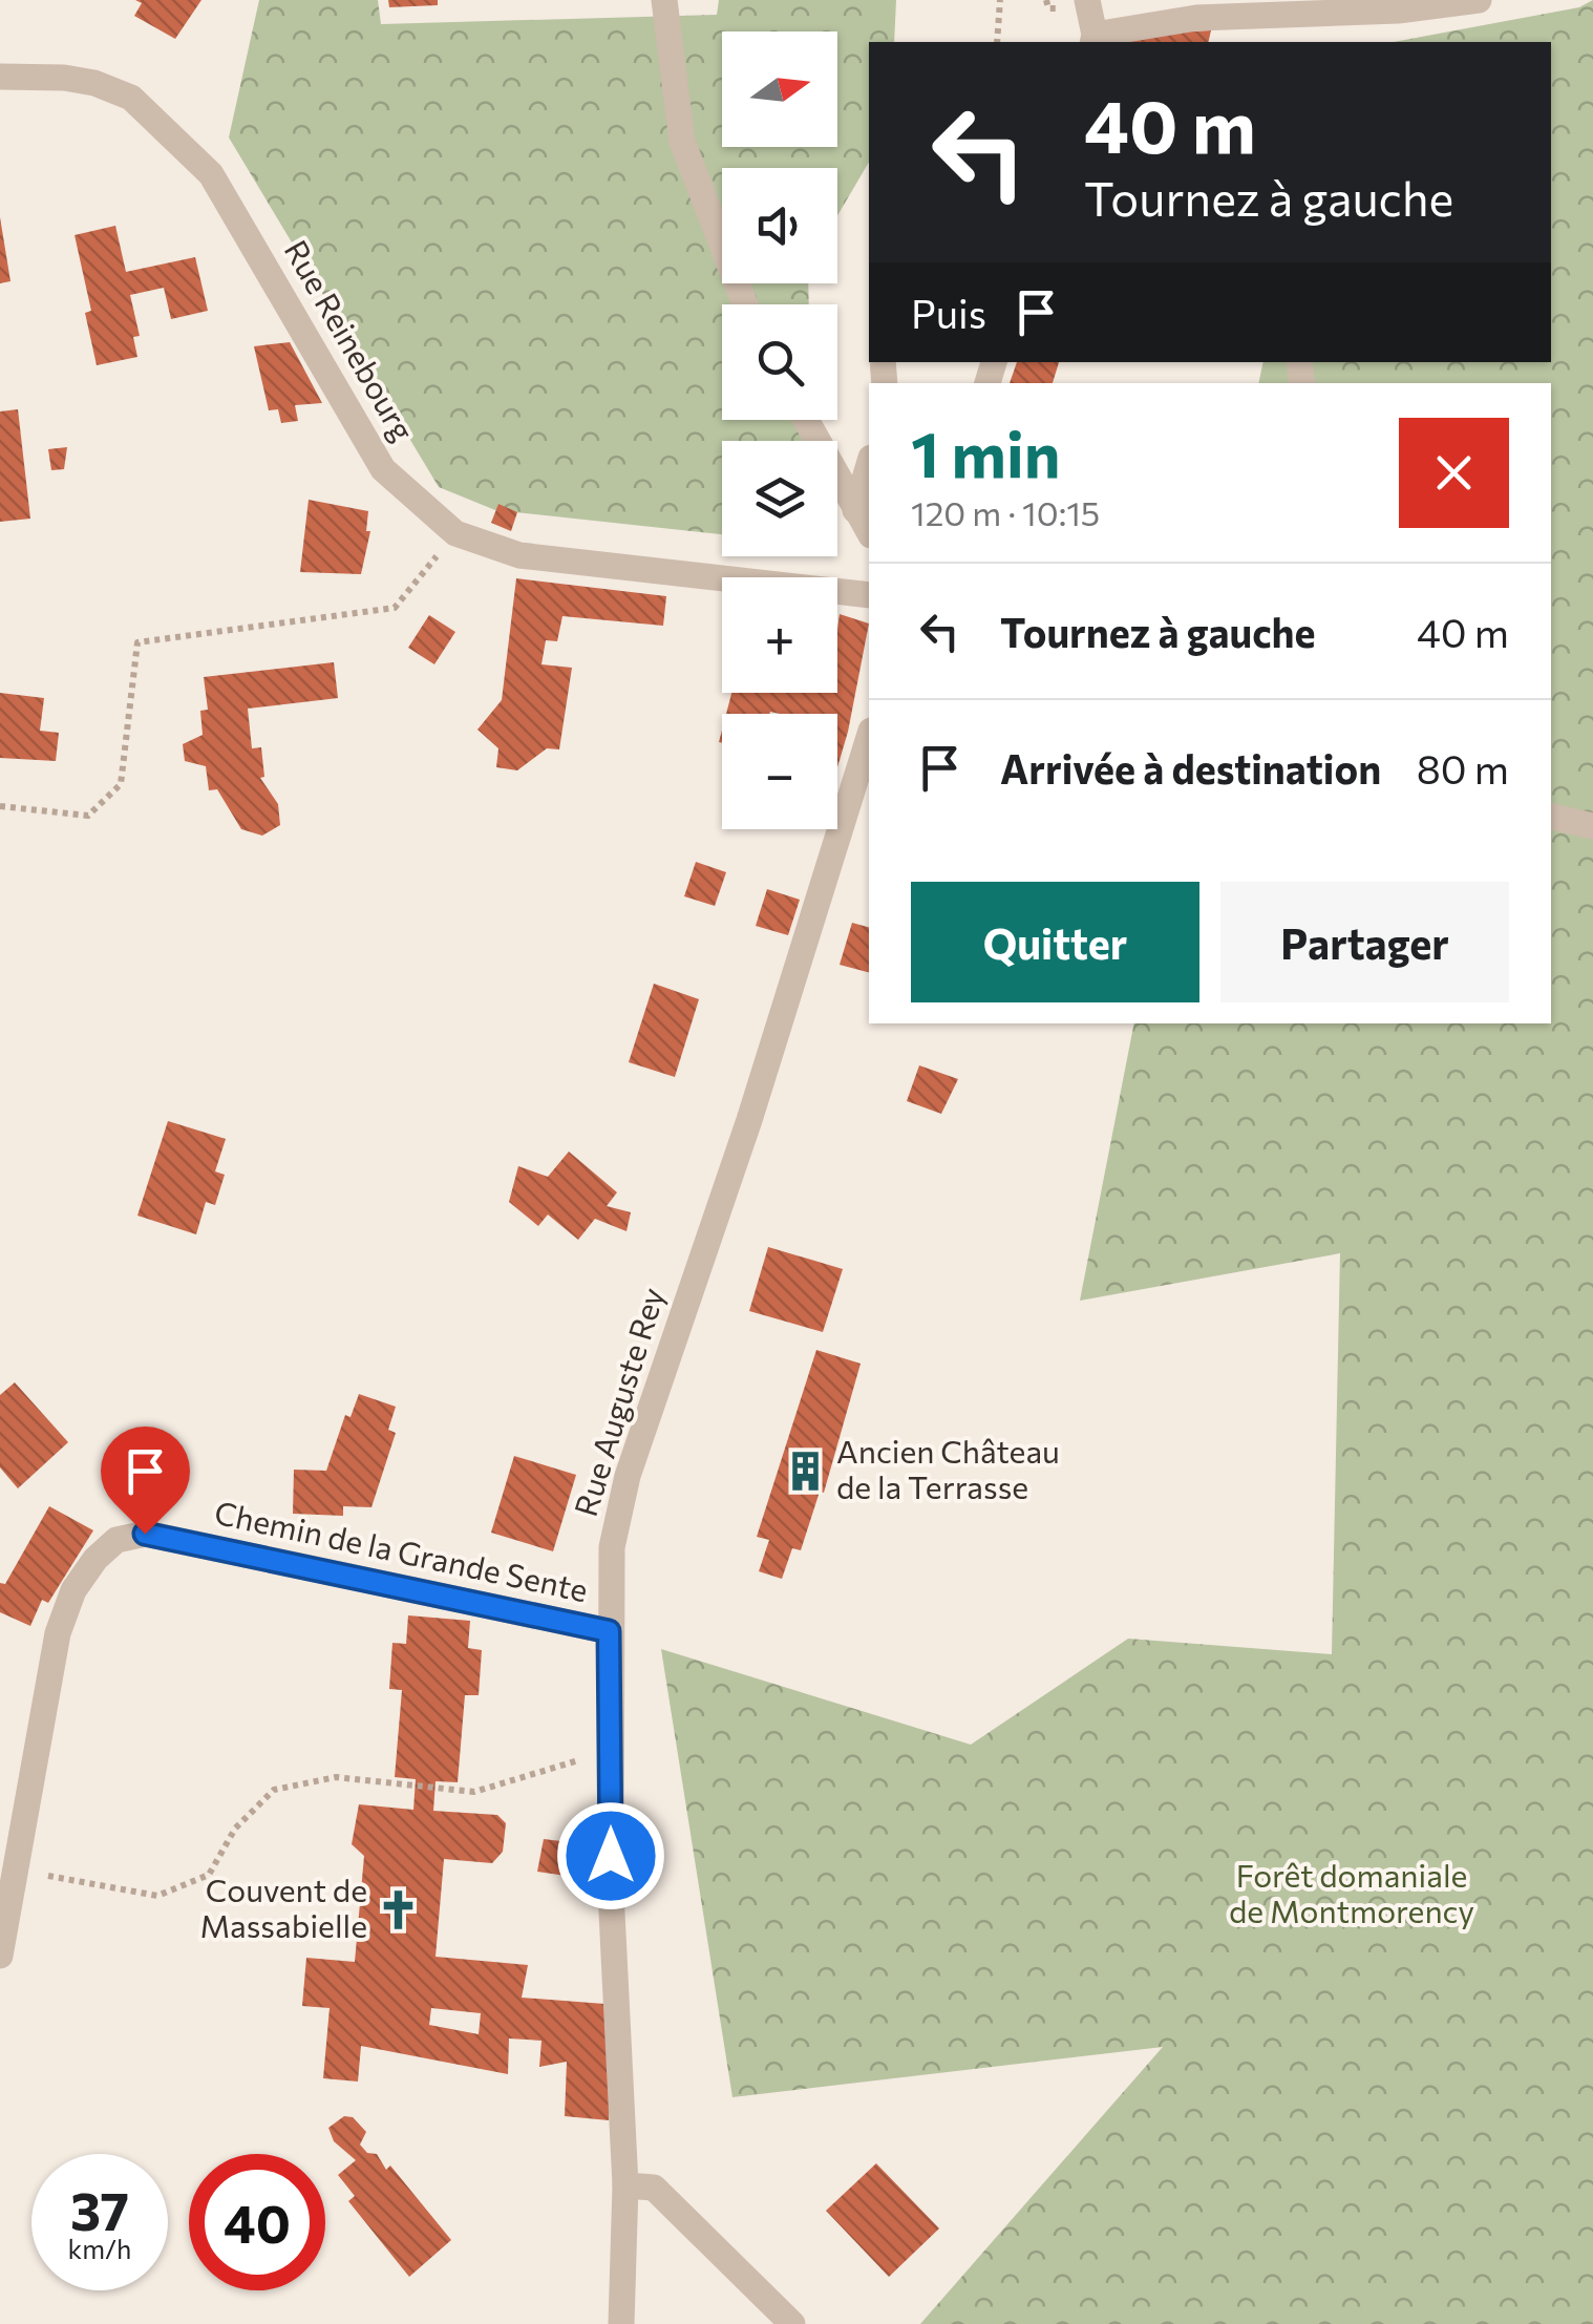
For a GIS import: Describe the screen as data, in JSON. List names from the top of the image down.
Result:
{
  "streets": {
    "street": ["Rue Reinebourg", "Rue Auguste Rey", "Chemin de la Grande Sente"]
  },
  "crossings": [
    ["Rue Auguste Rey", "Chemin de la Grande Sente"]
  ],
  "parks": ["Forêt domaniale de Montmorency"],
  "places": {
    "building": ["Ancien Château de la Terrasse"],
    "church": ["Couvent de Massabielle"]
  },
  "north": "right",
  "page": {
    "map_buttons": ["+", "−"],
    "turn": ["40 m", "Tournez à gauche"],
    "then": "Puis",
    "heading": ["1 min", "120 m · 10:15"],
    "list": [
      {
        "name": "Tournez à gauche",
        "value": "40 m"
      },
      {
        "name": "Arrivée à destination",
        "value": "80 m"
      }
    ],
    "buttons": ["Quitter", "Partager"],
    "speed": "37 km/h",
    "limit": "40"
  }
}
